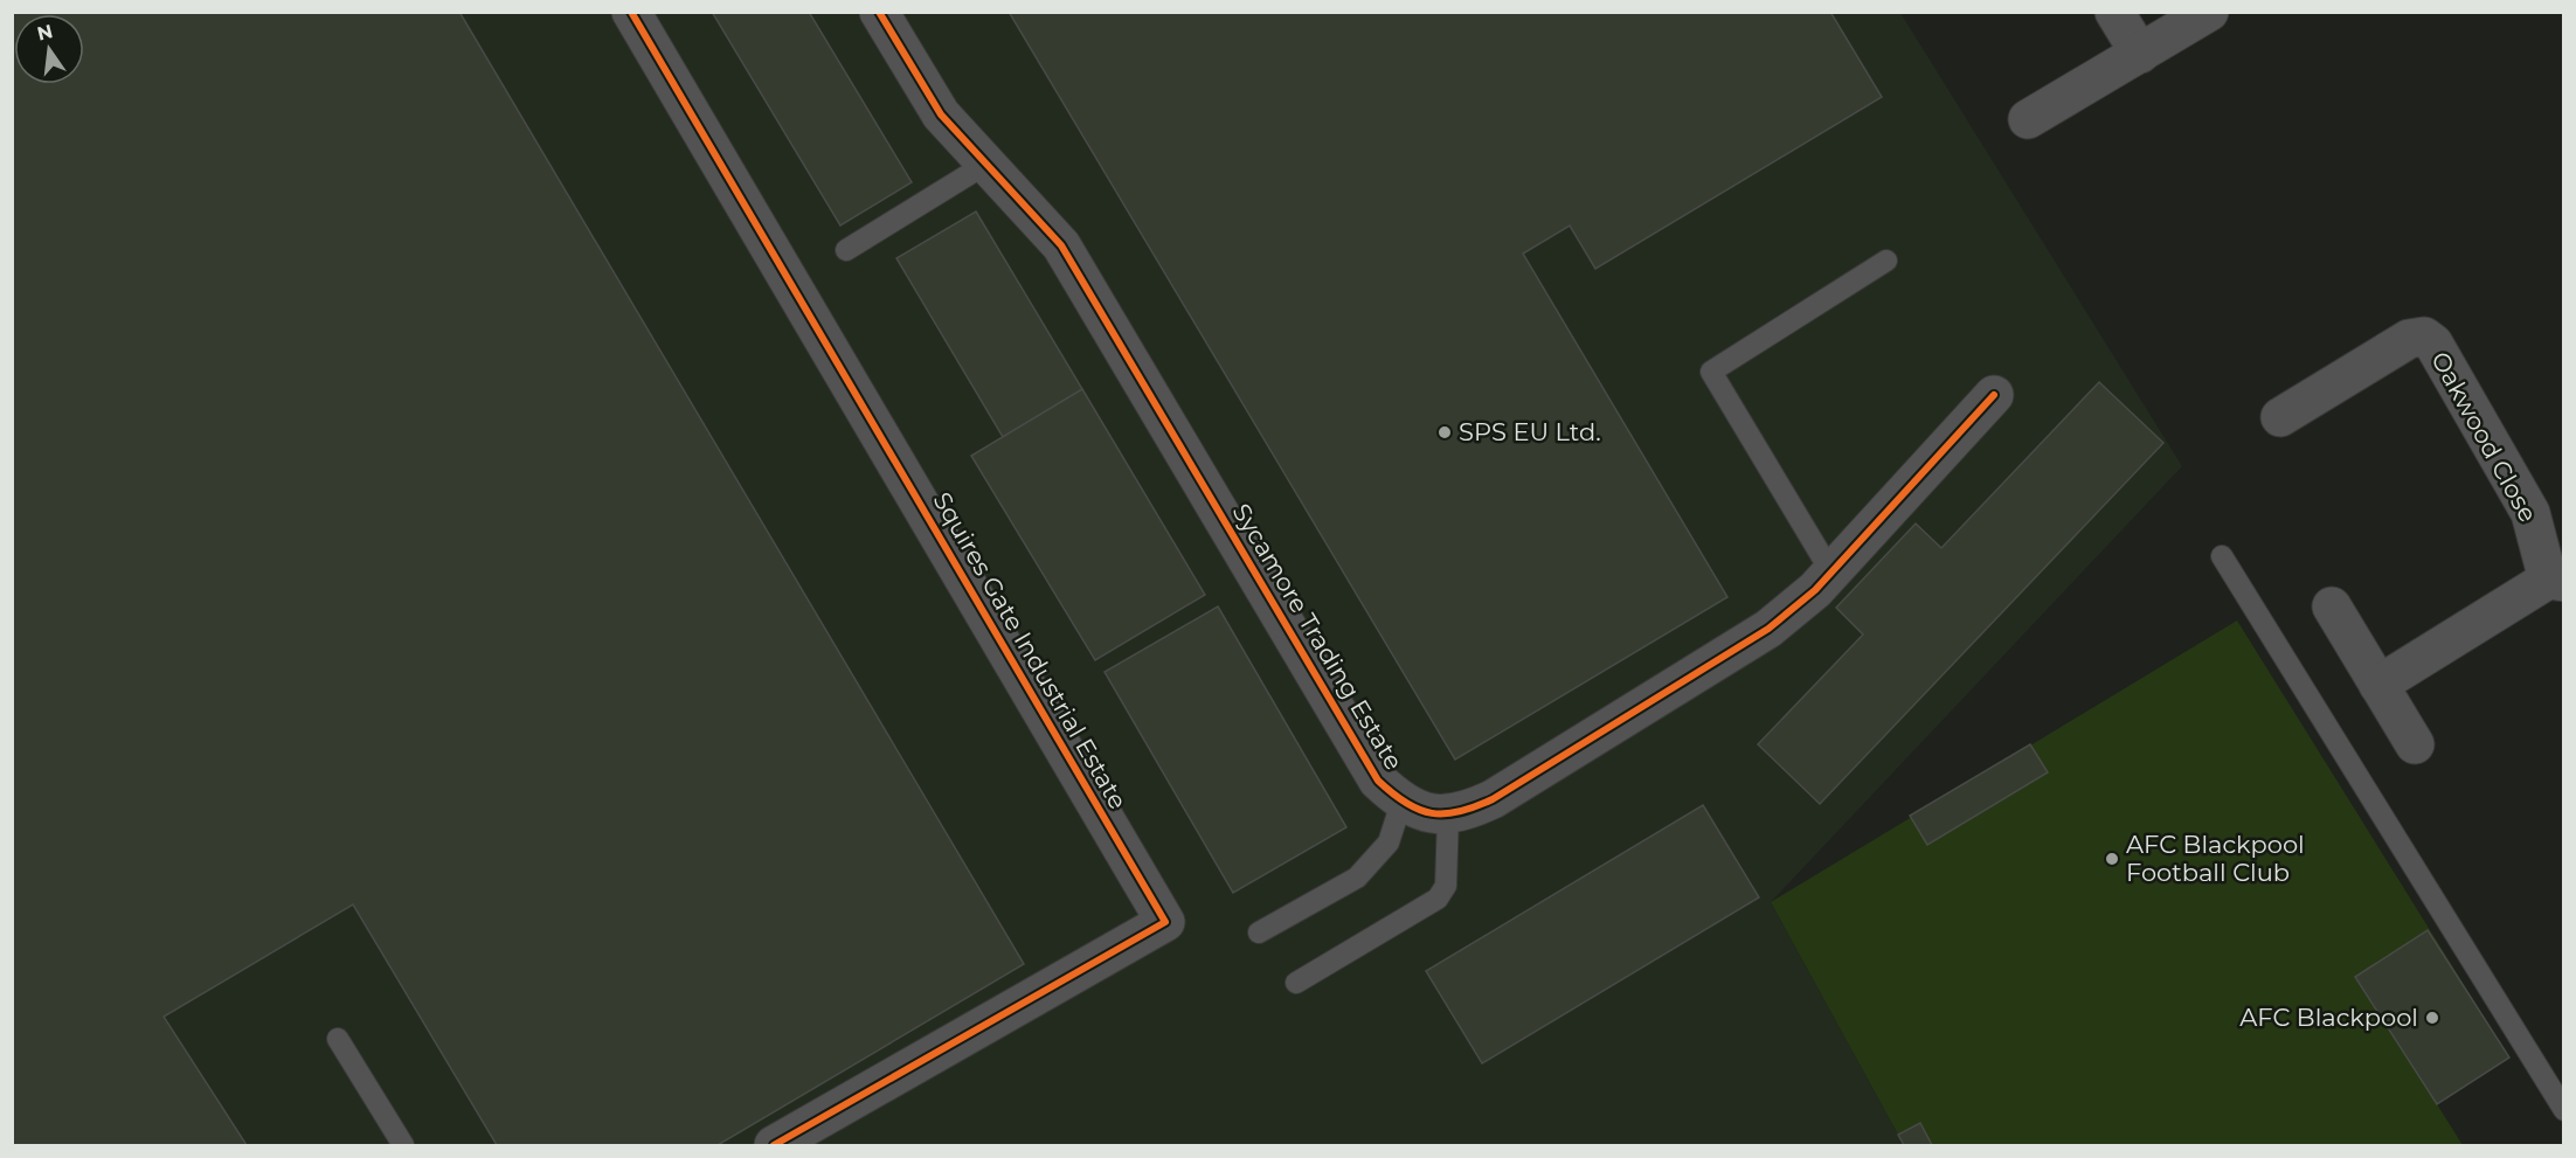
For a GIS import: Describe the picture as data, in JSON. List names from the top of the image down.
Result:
{
  "streets": {
    "street": ["Oakwood Close", "Sycamore Trading Estate", "Squires Gate Industrial Estate"]
  },
  "places": ["SPS EU Ltd.", "AFC Blackpool Football Club", "AFC Blackpool"],
  "north": "top"
}
